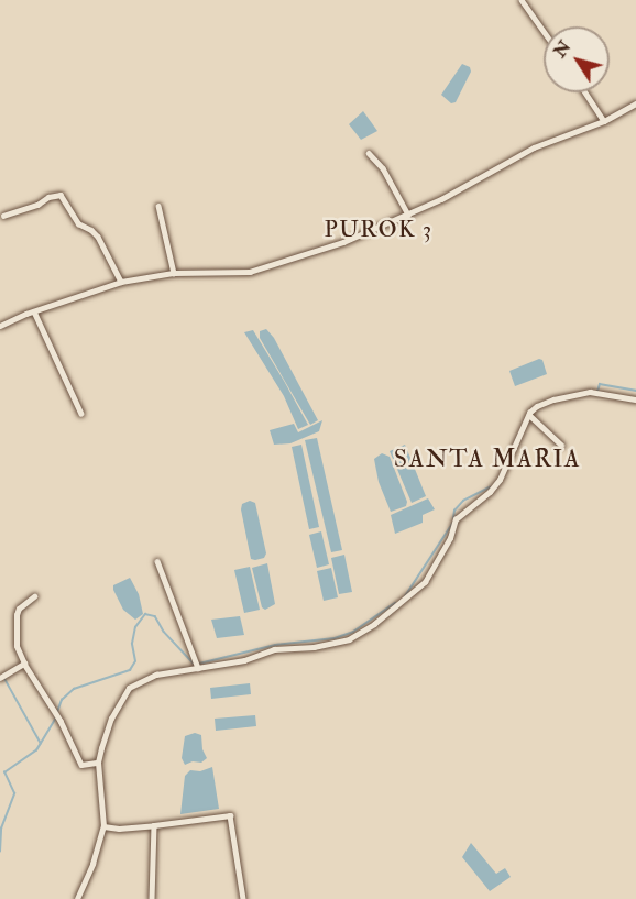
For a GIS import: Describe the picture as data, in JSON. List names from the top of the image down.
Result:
{
  "districts": ["PUROK 3", "SANTA MARIA"],
  "north": "top left"
}
